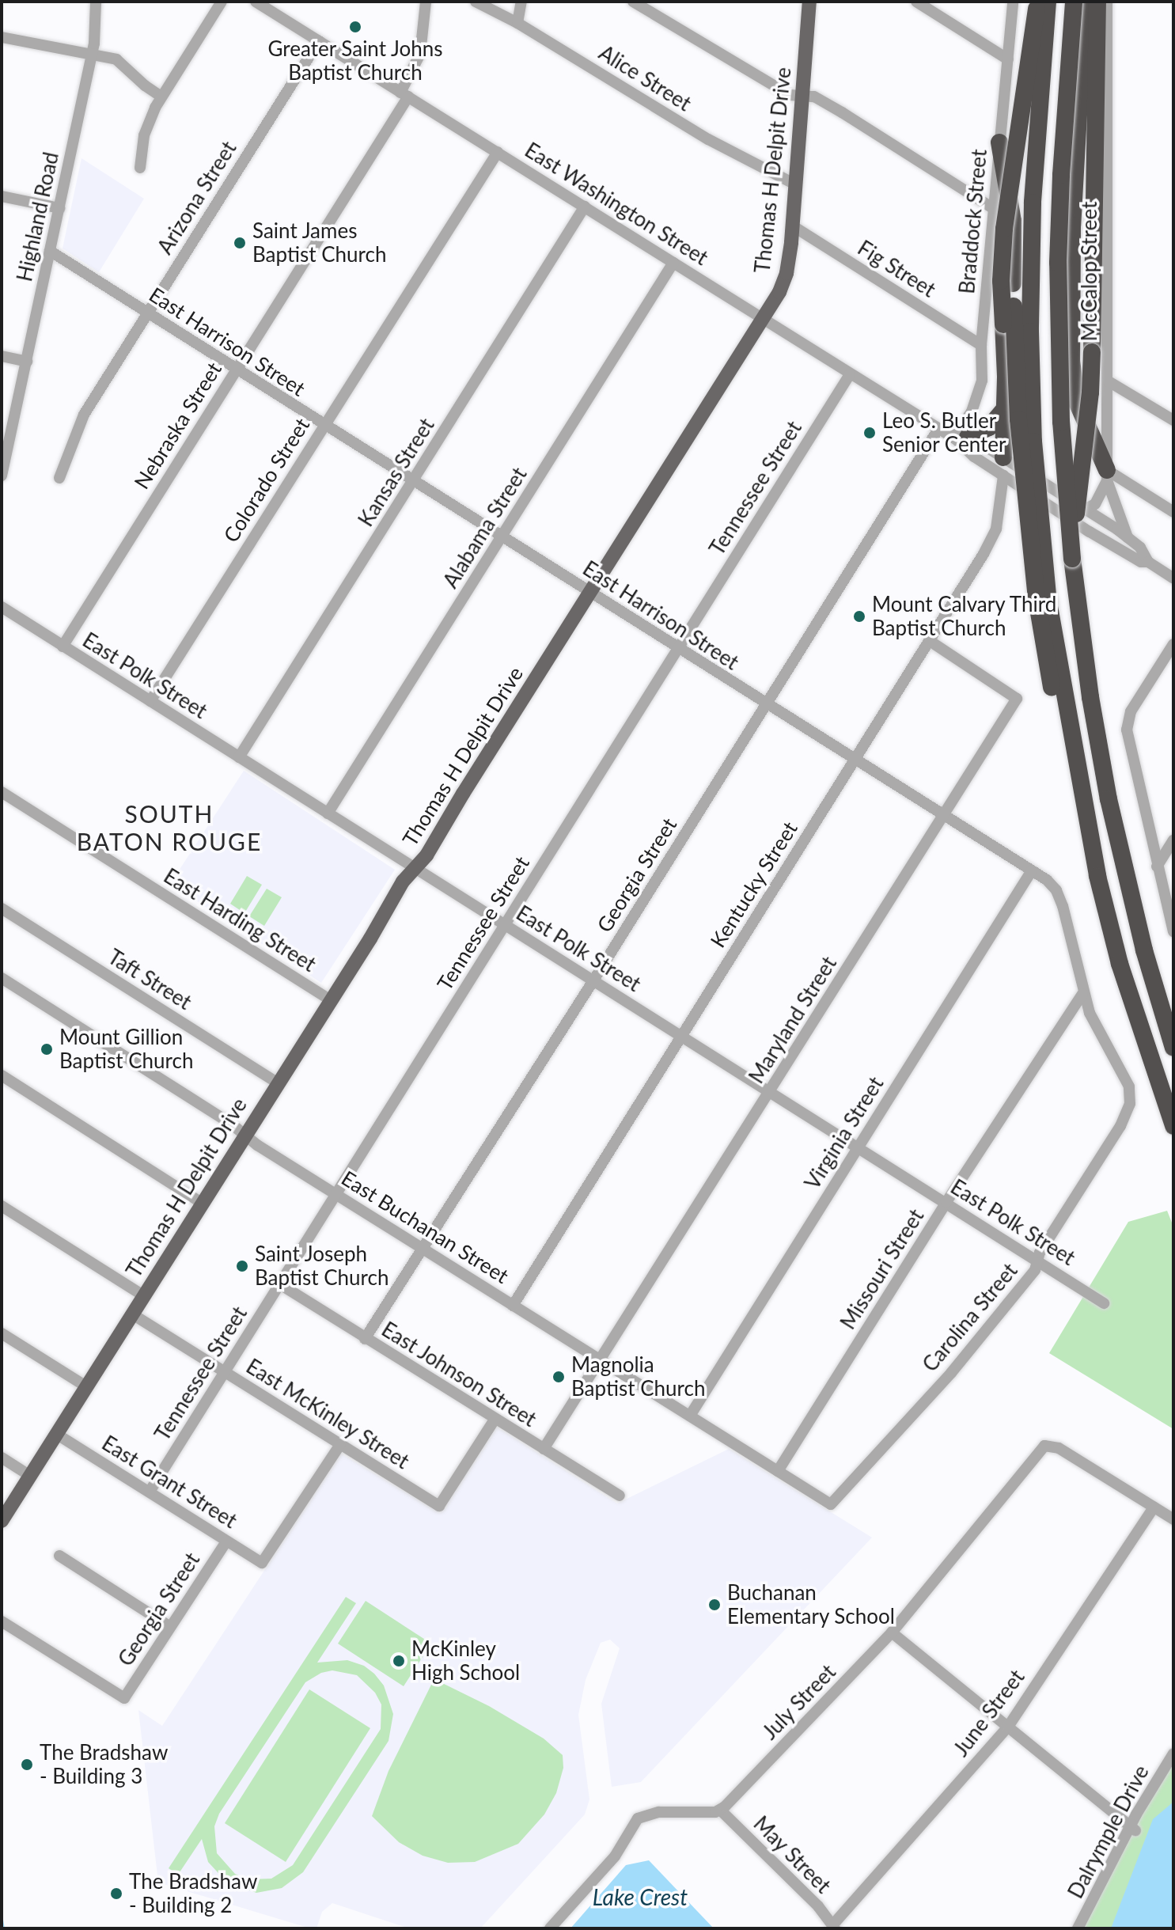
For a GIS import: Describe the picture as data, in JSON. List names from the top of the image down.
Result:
{
  "streets": {
    "main road": ["Thomas H Delpit Drive"],
    "street": [
      "Alice Street",
      "Arizona Street",
      "East Washington Street",
      "Highland Road",
      "Braddock Street",
      "Fig Street",
      "McCalop Street",
      "East Harrison Street",
      "Nebraska Street",
      "Kansas Street",
      "Colorado Street",
      "Tennessee Street",
      "Alabama Street",
      "East Polk Street",
      "Georgia Street",
      "Kentucky Street",
      "East Harding Street",
      "Taft Street",
      "Maryland Street",
      "Virginia Street",
      "East Buchanan Street",
      "Missouri Street",
      "Carolina Street",
      "East Johnson Street",
      "East McKinley Street",
      "East Grant Street",
      "July Street",
      "June Street",
      "Dalrymple Drive",
      "May Street"
    ]
  },
  "crossings": [
    ["Alice Street", "Thomas H Delpit Drive"],
    ["Thomas H Delpit Drive", "East Washington Street"],
    ["Thomas H Delpit Drive", "Fig Street"],
    ["Thomas H Delpit Drive", "East Harrison Street"],
    ["Thomas H Delpit Drive", "East Polk Street"],
    ["Thomas H Delpit Drive", "East Harding Street"],
    ["Thomas H Delpit Drive", "Taft Street"],
    ["Thomas H Delpit Drive", "East Buchanan Street"],
    ["Thomas H Delpit Drive", "East McKinley Street"],
    ["Thomas H Delpit Drive", "East Grant Street"],
    ["Arizona Street", "East Washington Street"],
    ["Arizona Street", "East Harrison Street"],
    ["East Washington Street", "Braddock Street"],
    ["East Washington Street", "Nebraska Street"],
    ["East Washington Street", "Kansas Street"],
    ["East Washington Street", "Colorado Street"],
    ["East Washington Street", "Tennessee Street"],
    ["East Washington Street", "Alabama Street"],
    ["East Washington Street", "Georgia Street"],
    ["Highland Road", "East Harrison Street"],
    ["Braddock Street", "Fig Street"],
    ["East Harrison Street", "Nebraska Street"],
    ["East Harrison Street", "Kansas Street"],
    ["East Harrison Street", "Colorado Street"],
    ["East Harrison Street", "Tennessee Street"],
    ["East Harrison Street", "Alabama Street"],
    ["East Harrison Street", "Georgia Street"],
    ["East Harrison Street", "Kentucky Street"],
    ["East Harrison Street", "Maryland Street"],
    ["East Harrison Street", "Virginia Street"],
    ["East Harrison Street", "Missouri Street"],
    ["East Harrison Street", "Carolina Street"],
    ["Nebraska Street", "East Polk Street"],
    ["Kansas Street", "East Polk Street"],
    ["Colorado Street", "East Polk Street"],
    ["Tennessee Street", "East Polk Street"],
    ["Tennessee Street", "East Buchanan Street"],
    ["Tennessee Street", "East Johnson Street"],
    ["Tennessee Street", "East McKinley Street"],
    ["Tennessee Street", "East Grant Street"],
    ["Alabama Street", "East Polk Street"],
    ["East Polk Street", "Georgia Street"],
    ["East Polk Street", "Kentucky Street"],
    ["East Polk Street", "Maryland Street"],
    ["East Polk Street", "Virginia Street"],
    ["East Polk Street", "Missouri Street"],
    ["East Polk Street", "Carolina Street"],
    ["Georgia Street", "East Buchanan Street"],
    ["Georgia Street", "East Johnson Street"],
    ["Georgia Street", "East Grant Street"],
    ["Kentucky Street", "Maryland Street"],
    ["Kentucky Street", "East Buchanan Street"],
    ["Maryland Street", "East Buchanan Street"],
    ["Maryland Street", "East Johnson Street"],
    ["Virginia Street", "East Buchanan Street"],
    ["East Buchanan Street", "Missouri Street"],
    ["East Buchanan Street", "Carolina Street"],
    ["East Johnson Street", "East McKinley Street"],
    ["East McKinley Street", "East Grant Street"],
    ["July Street", "June Street"],
    ["July Street", "May Street"],
    ["June Street", "May Street"]
  ],
  "districts": ["SOUTH BATON ROUGE"],
  "water": ["Lake Crest"],
  "places": [
    "Greater Saint Johns Baptist Church",
    "Saint James Baptist Church",
    "Leo S. Butler Senior Center",
    "Mount Calvary Third Baptist Church",
    "Mount Gillion Baptist Church",
    "Saint Joseph Baptist Church",
    "Magnolia Baptist Church",
    "Buchanan Elementary School",
    "McKinley High School",
    "The Bradshaw - Building 3",
    "The Bradshaw - Building 2"
  ]
}
